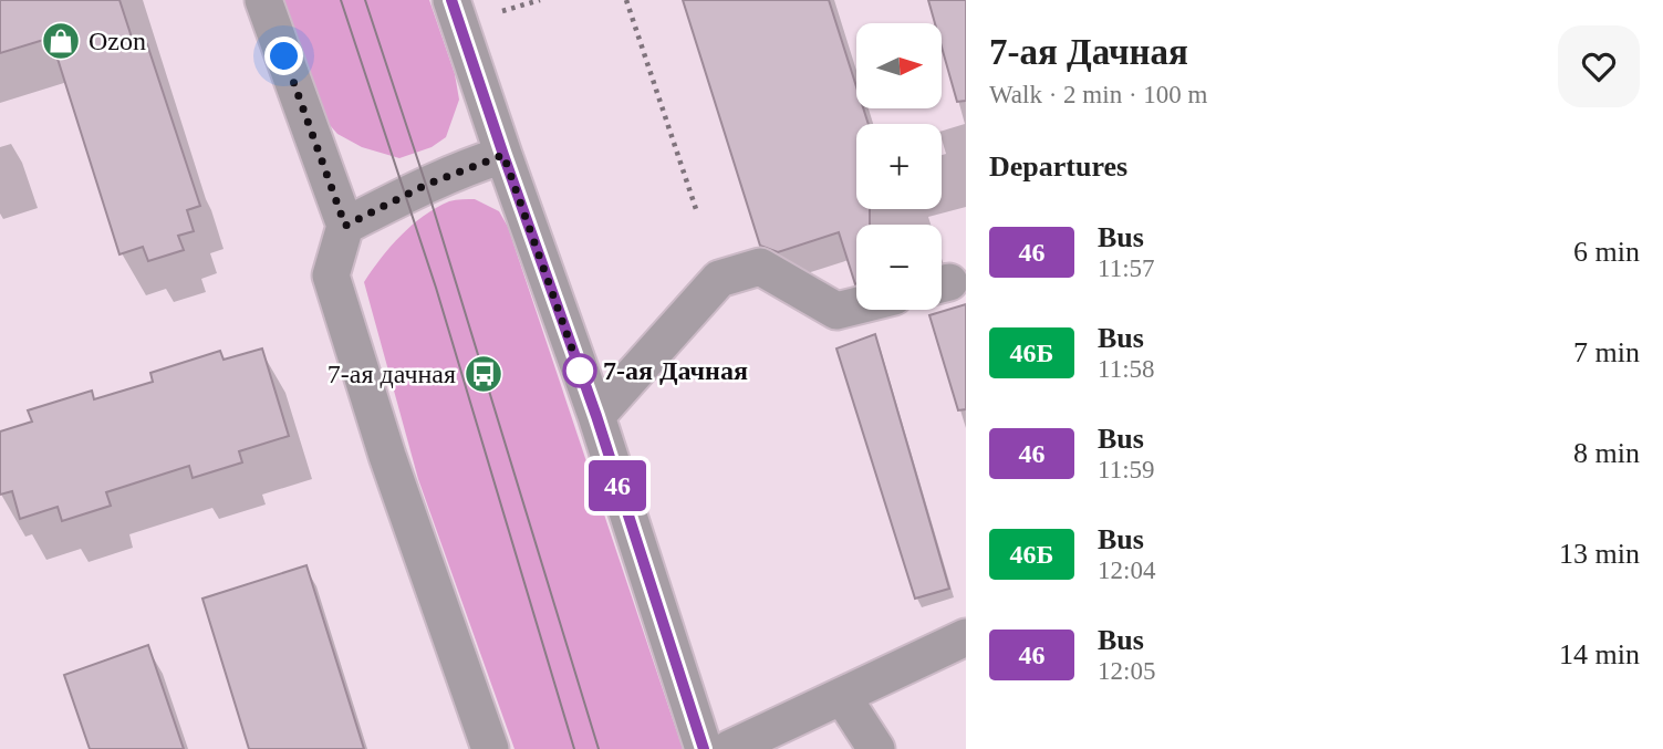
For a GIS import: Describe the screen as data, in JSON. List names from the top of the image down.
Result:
{
  "places": {
    "shop": ["Ozon"],
    "other": ["7-ая Дачная"],
    "bus stop": ["7-ая дачная"]
  },
  "lines": ["bus line 46"],
  "north": "right",
  "page": {
    "on_map": "46",
    "heading": [
      ["7-ая Дачная", "Walk · 2 min · 100 m"],
      "Departures"
    ],
    "map_buttons": ["+", "−"],
    "list": [
      {
        "mark": "46",
        "name": "Bus",
        "note": "11:57",
        "value": "6 min"
      },
      {
        "mark": "46Б",
        "name": "Bus",
        "note": "11:58",
        "value": "7 min"
      },
      {
        "mark": "46",
        "name": "Bus",
        "note": "11:59",
        "value": "8 min"
      },
      {
        "mark": "46Б",
        "name": "Bus",
        "note": "12:04",
        "value": "13 min"
      },
      {
        "mark": "46",
        "name": "Bus",
        "note": "12:05",
        "value": "14 min"
      }
    ]
  }
}
